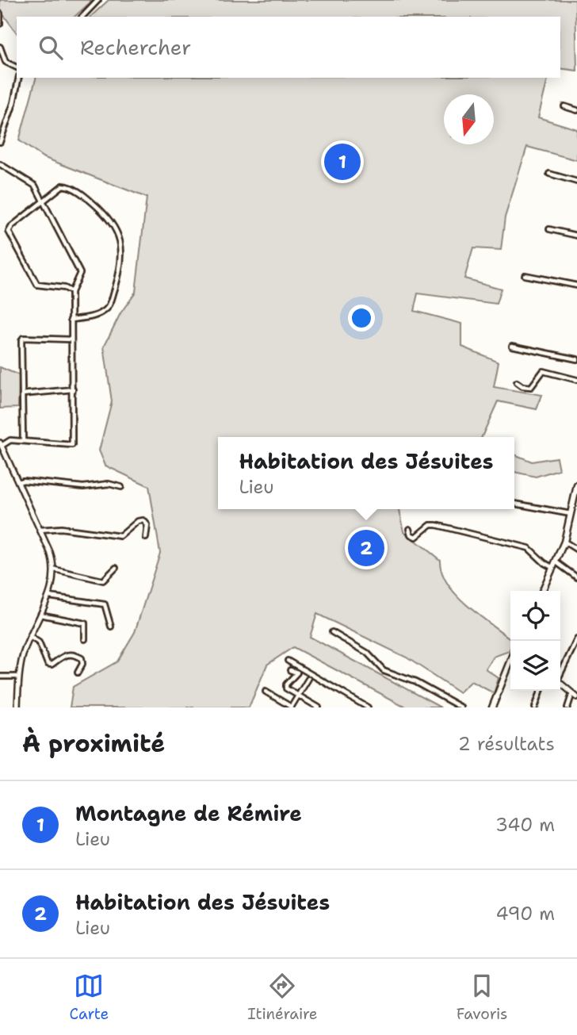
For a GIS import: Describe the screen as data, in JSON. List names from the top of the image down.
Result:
{
  "north": "bottom",
  "page": {
    "search": "Rechercher",
    "pins": ["1", "2"],
    "popup": ["Habitation des Jésuites", "Lieu"],
    "heading": ["À proximité", "2 résultats"],
    "list": [
      {
        "mark": "1",
        "name": "Montagne de Rémire",
        "note": "Lieu",
        "value": "340 m"
      },
      {
        "mark": "2",
        "name": "Habitation des Jésuites",
        "note": "Lieu",
        "value": "490 m"
      }
    ],
    "nav": ["Carte", "Itinéraire", "Favoris"]
  }
}
